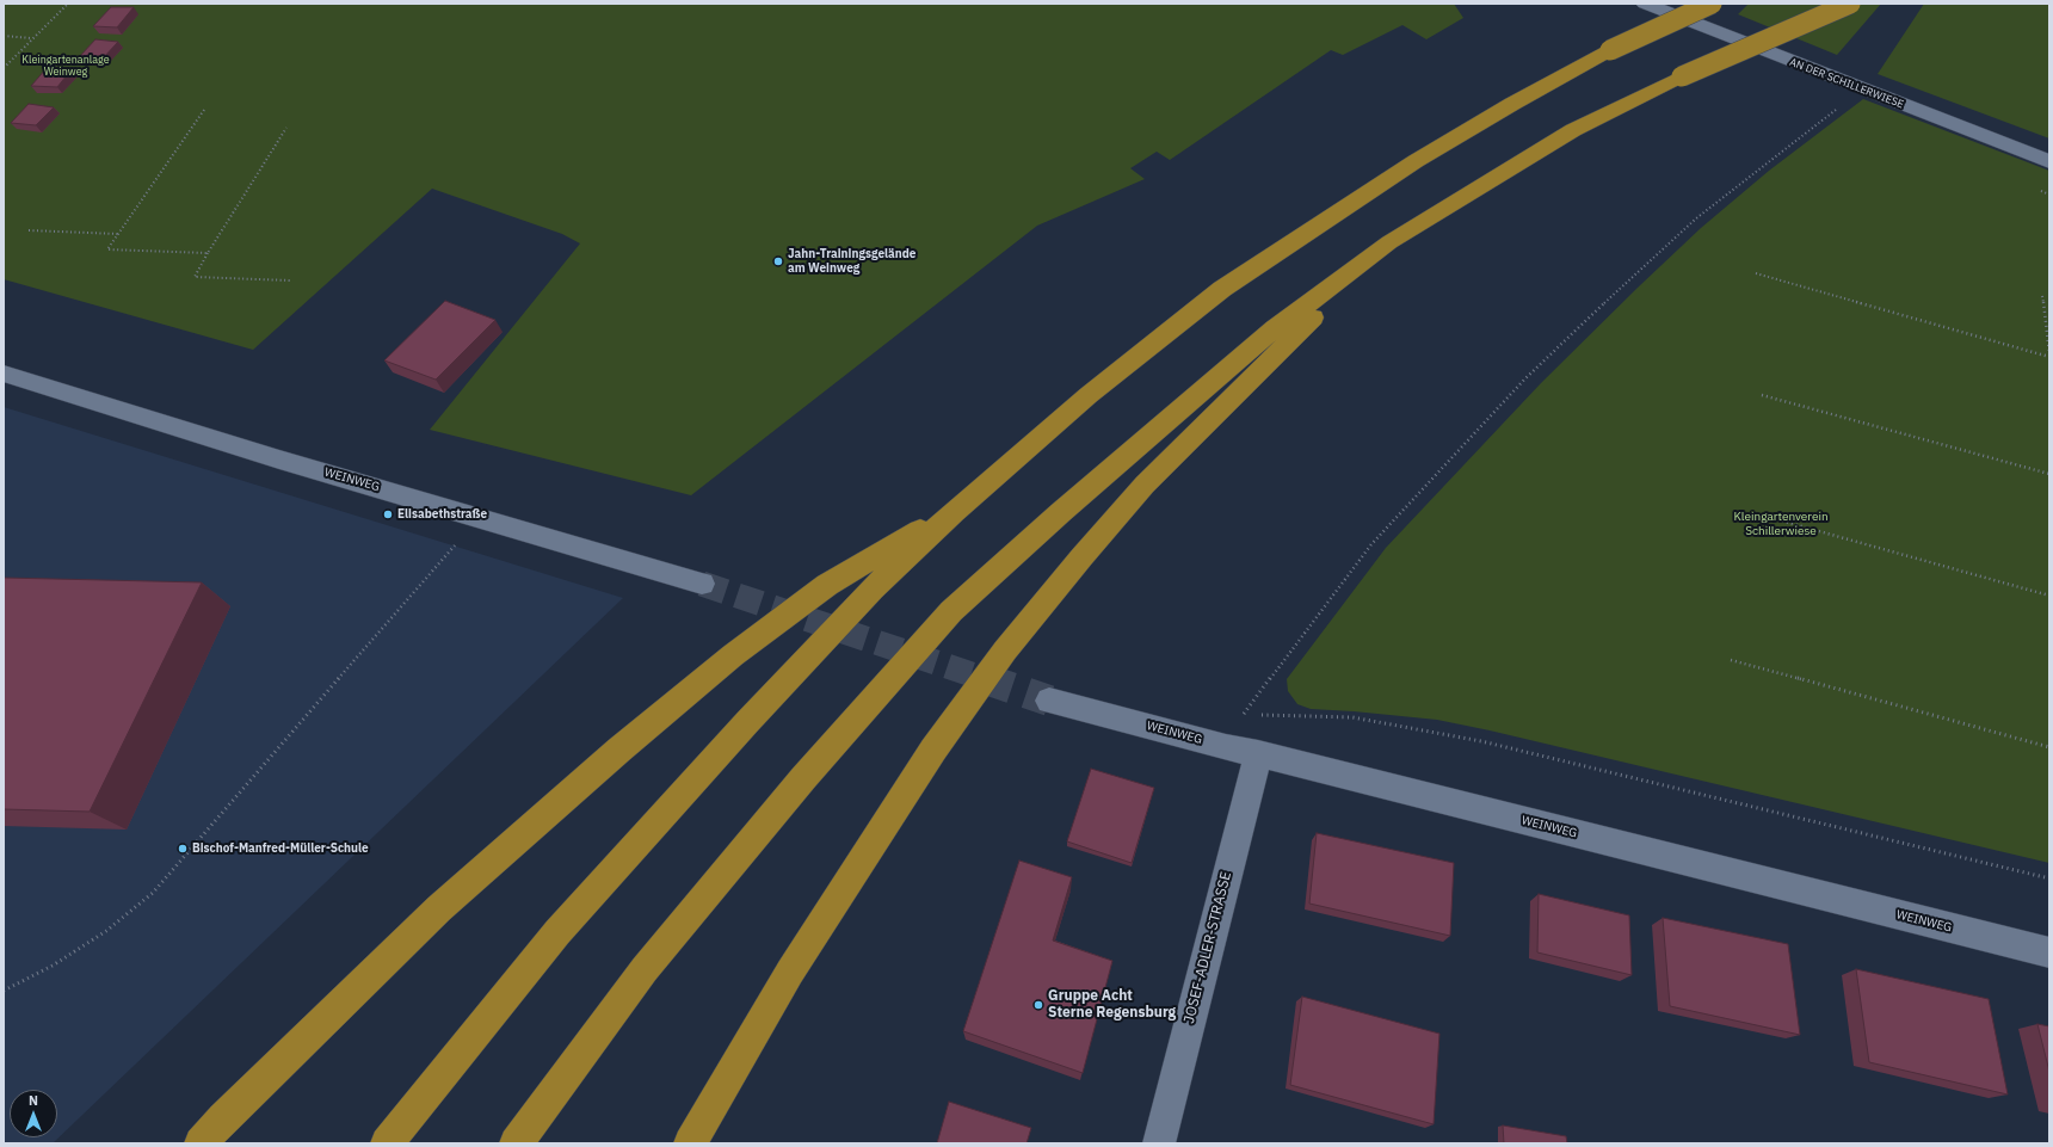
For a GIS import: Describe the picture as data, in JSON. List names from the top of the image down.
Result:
{
  "streets": {
    "street": ["AN DER SCHILLERWIESE", "WEINWEG", "JOSEF-ADLER-STRASSE"]
  },
  "crossings": [
    ["WEINWEG", "JOSEF-ADLER-STRASSE"]
  ],
  "parks": ["Kleingartenanlage Weinweg", "Kleingartenverein Schillerwiese"],
  "places": [
    "Jahn-Trainingsgelände am Weinweg",
    "Elisabethstraße",
    "Bischof-Manfred-Müller-Schule",
    "Gruppe Acht Sterne Regensburg"
  ],
  "north": "top"
}
